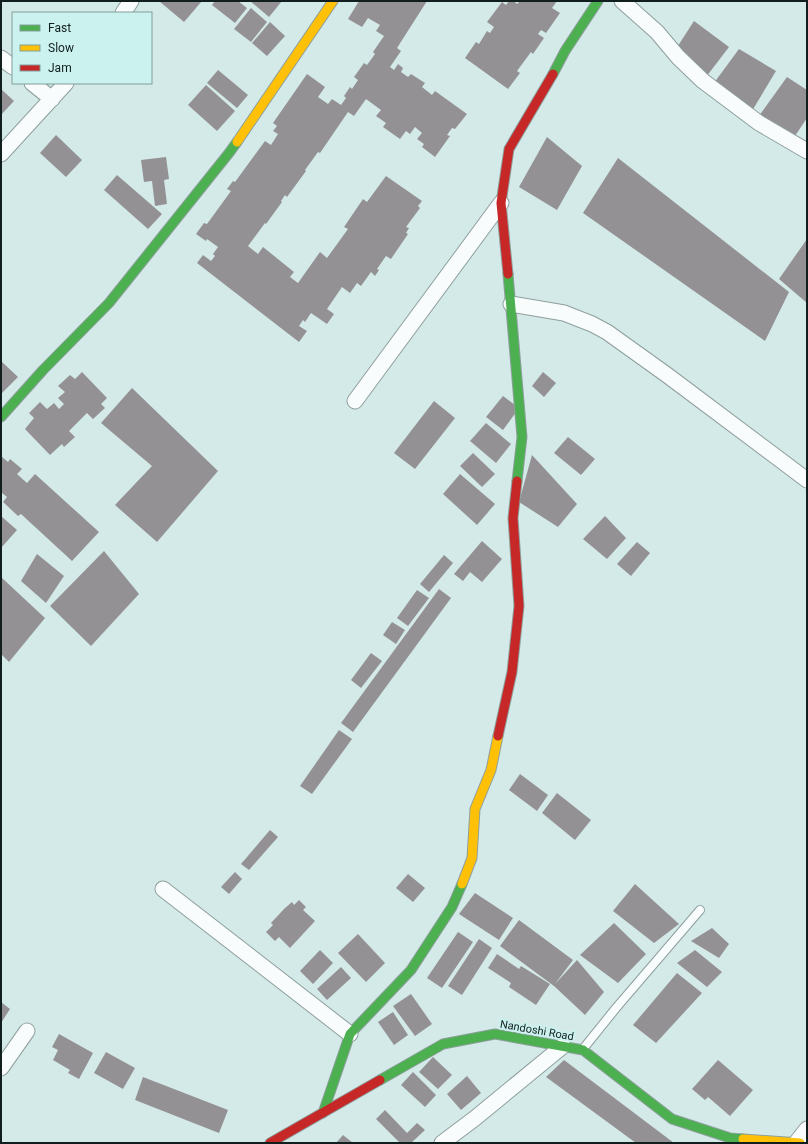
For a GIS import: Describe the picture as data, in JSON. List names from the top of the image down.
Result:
{
  "streets": {
    "street": ["Nandoshi Road"]
  },
  "legend": ["Fast", "Slow", "Jam"]
}
